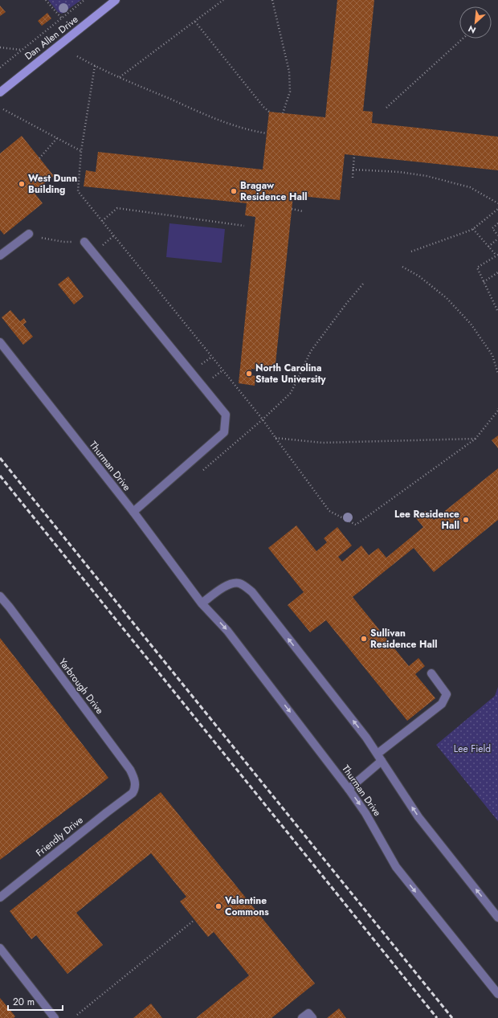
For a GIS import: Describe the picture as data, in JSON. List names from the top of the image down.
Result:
{
  "streets": {
    "street": [
      "Dan Allen Drive",
      "Thurman Drive",
      "Yarbrough Drive",
      "Friendly Drive"
    ]
  },
  "crossings": [
    ["Yarbrough Drive", "Friendly Drive"]
  ],
  "parks": ["Lee Field"],
  "places": [
    "West Dunn Building",
    "Bragaw Residence Hall",
    "North Carolina State University",
    "Lee Residence Hall",
    "Sullivan Residence Hall",
    "Valentine Commons"
  ],
  "scale_bar": "20 m",
  "north": "bottom left"
}
